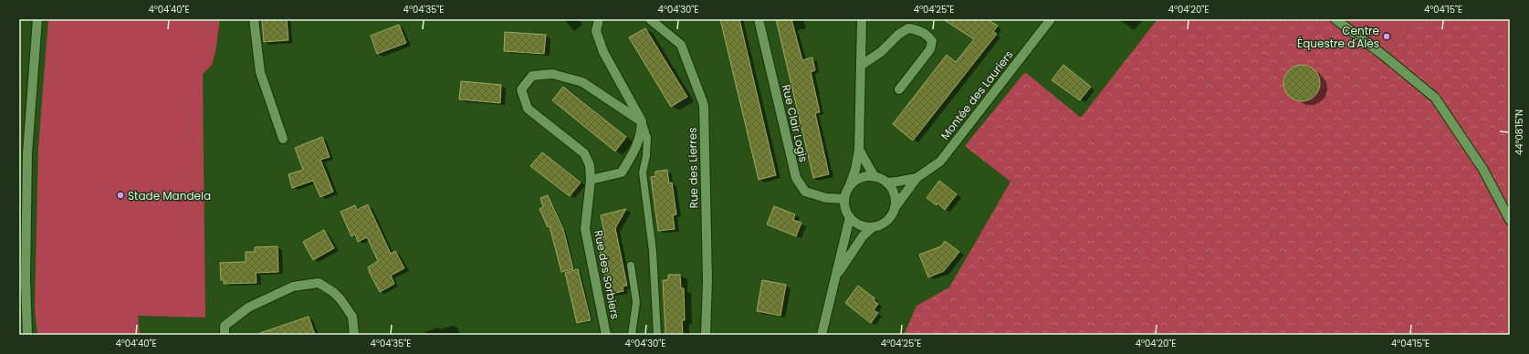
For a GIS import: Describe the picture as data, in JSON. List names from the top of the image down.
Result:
{
  "streets": {
    "street": [
      "Montée des Lauriers",
      "Rue Clair Logis",
      "Rue des Lierres",
      "Rue des Sorbiers"
    ]
  },
  "crossings": [
    ["Montée des Lauriers", "Rue Clair Logis"]
  ],
  "places": ["Centre Équestre d'Alès", "Stade Mandela"],
  "coordinates": [
    "4°04'40\"E",
    "4°04'35\"E",
    "4°04'30\"E",
    "4°04'25\"E",
    "4°04'20\"E",
    "4°04'15\"E",
    "44°08'15\"N"
  ]
}
